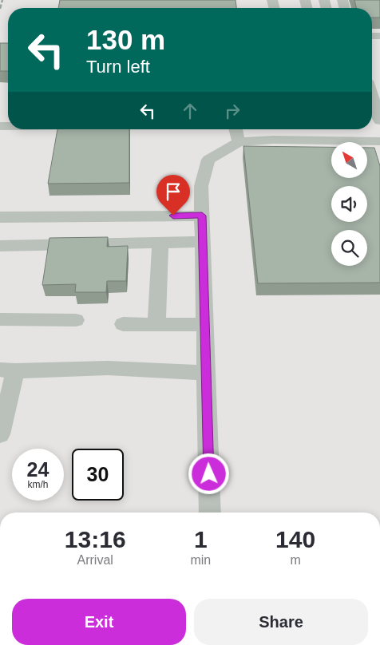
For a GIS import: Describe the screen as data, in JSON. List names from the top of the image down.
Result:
{
  "north": "top left",
  "page": {
    "turn": ["130 m", "Turn left"],
    "speed": "24 km/h",
    "limit": "30",
    "eta": [
      "13:16",
      "Arrival",
      "1",
      "min",
      "140",
      "m"
    ],
    "buttons": ["Exit", "Share"]
  }
}
